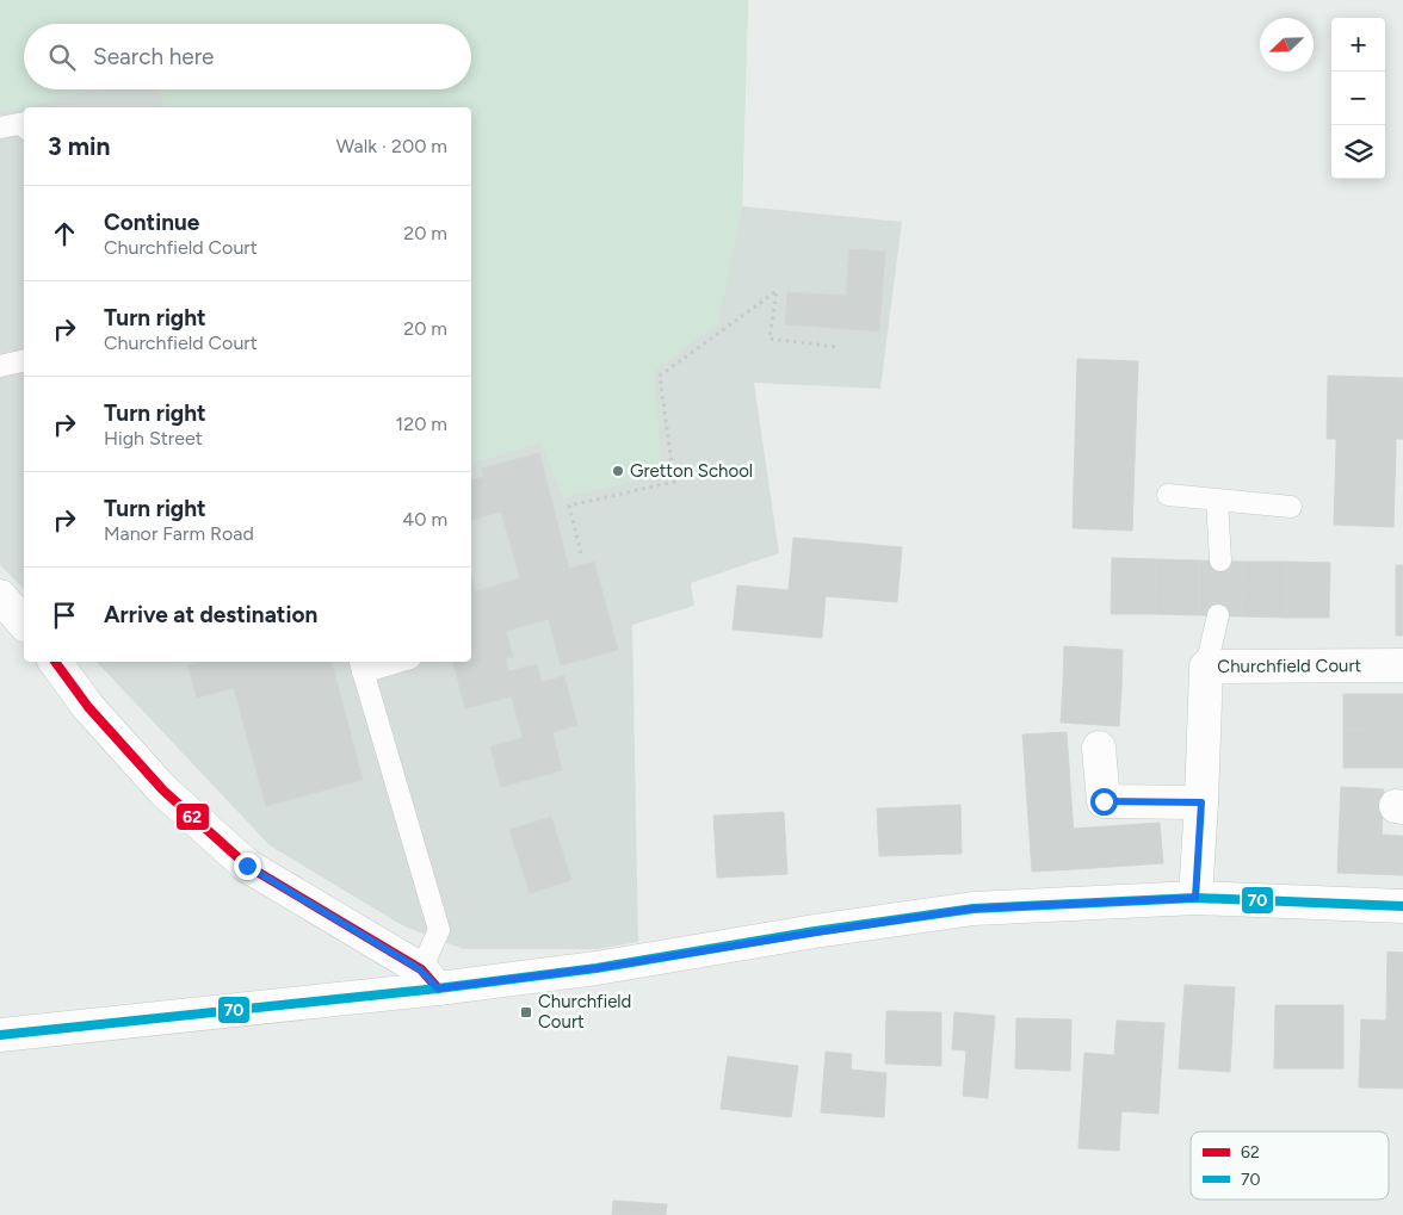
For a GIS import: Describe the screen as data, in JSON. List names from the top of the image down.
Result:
{
  "streets": {
    "street": ["Churchfield Court"]
  },
  "places": {
    "other": ["Gretton School"],
    "transit": ["Churchfield Court"]
  },
  "lines": ["transit line 62", "transit line 70"],
  "legend": ["62", "70"],
  "north": "bottom left",
  "page": {
    "map_buttons": ["+", "−"],
    "search": "Search here",
    "heading": ["3 min", "Walk · 200 m"],
    "list": [
      ["Continue", "Churchfield Court", "20 m"],
      ["Turn right", "Churchfield Court", "20 m"],
      ["Turn right", "High Street", "120 m"],
      ["Turn right", "Manor Farm Road", "40 m"],
      "Arrive at destination"
    ]
  }
}
